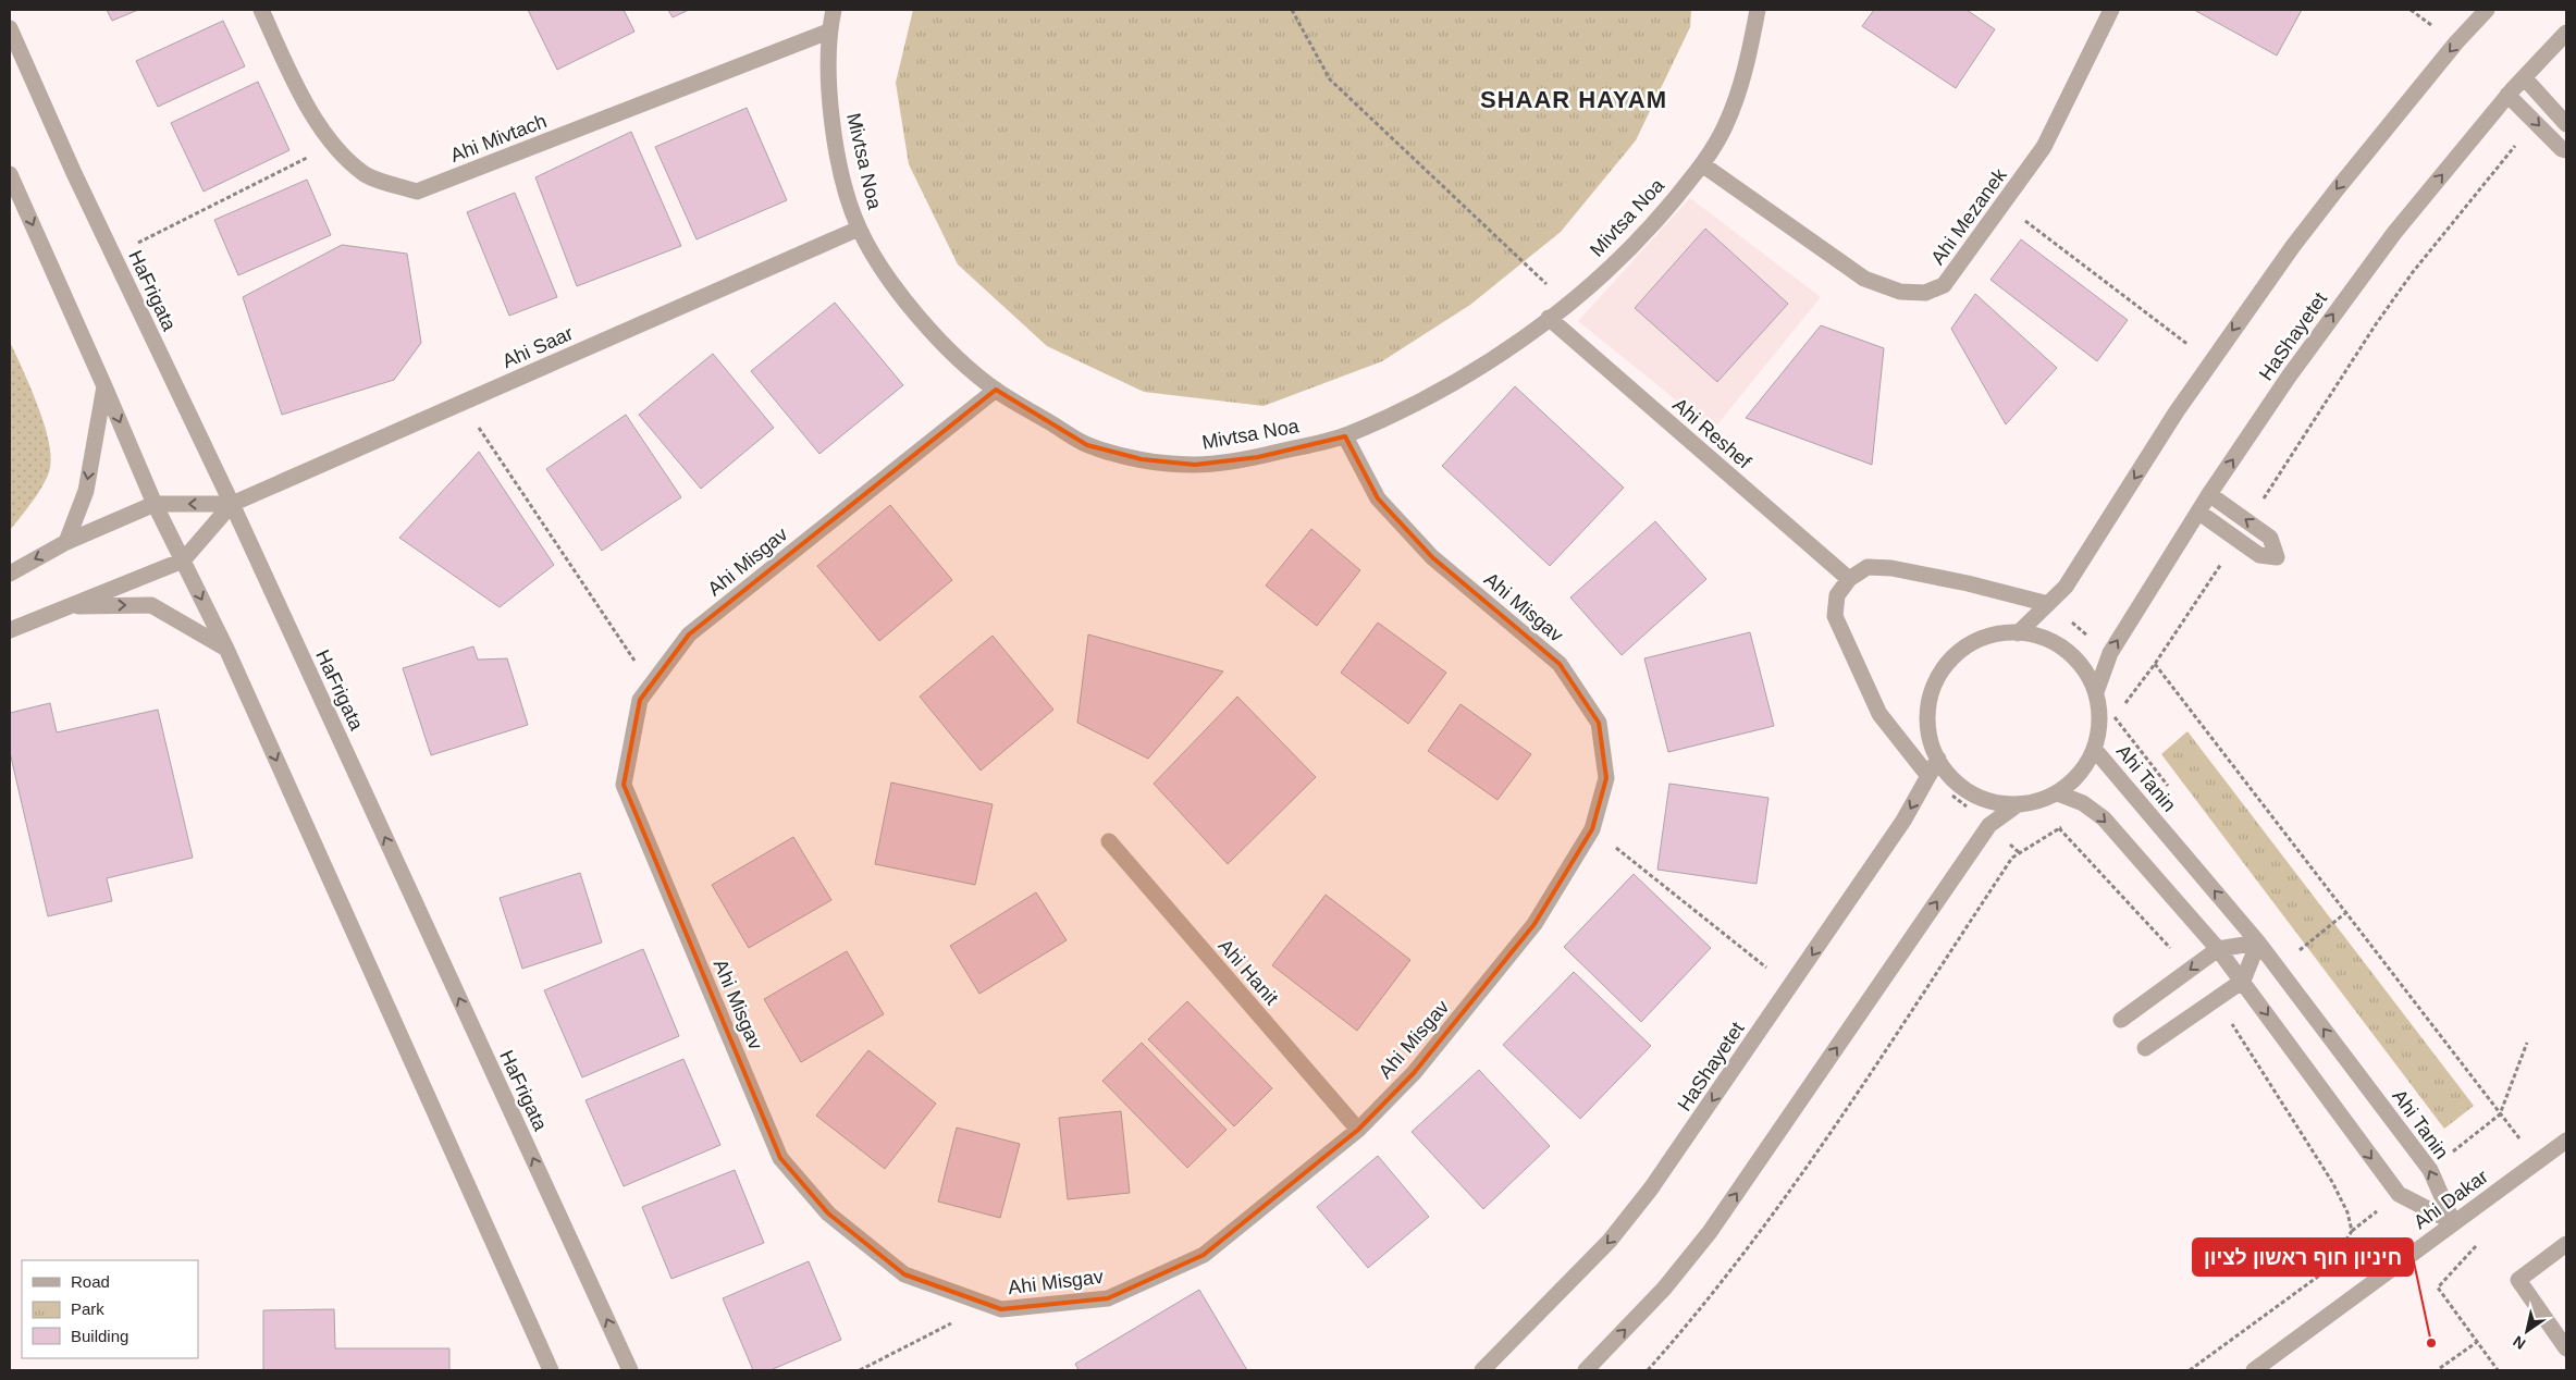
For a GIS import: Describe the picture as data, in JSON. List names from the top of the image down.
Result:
{
  "streets": {
    "street": [
      "Ahi Mivtach",
      "Mivtsa Noa",
      "Ahi Mezanek",
      "HaFrigata",
      "HaShayetet",
      "Ahi Saar",
      "Ahi Reshef",
      "Ahi Misgav",
      "Ahi Tanin",
      "Ahi Hanit",
      "Ahi Dakar"
    ]
  },
  "crossings": [
    ["Ahi Mivtach", "Mivtsa Noa"],
    ["Mivtsa Noa", "Ahi Mezanek"],
    ["Mivtsa Noa", "Ahi Saar"],
    ["Mivtsa Noa", "Ahi Reshef"],
    ["Mivtsa Noa", "Ahi Misgav"],
    ["HaFrigata", "Ahi Saar"],
    ["HaShayetet", "Ahi Tanin"],
    ["Ahi Misgav", "Ahi Hanit"],
    ["Ahi Tanin", "Ahi Dakar"]
  ],
  "districts": ["SHAAR HAYAM"],
  "places": ["חיניון חוף ראשון לציון"],
  "legend": ["Road", "Park", "Building"],
  "north": "bottom left"
}
